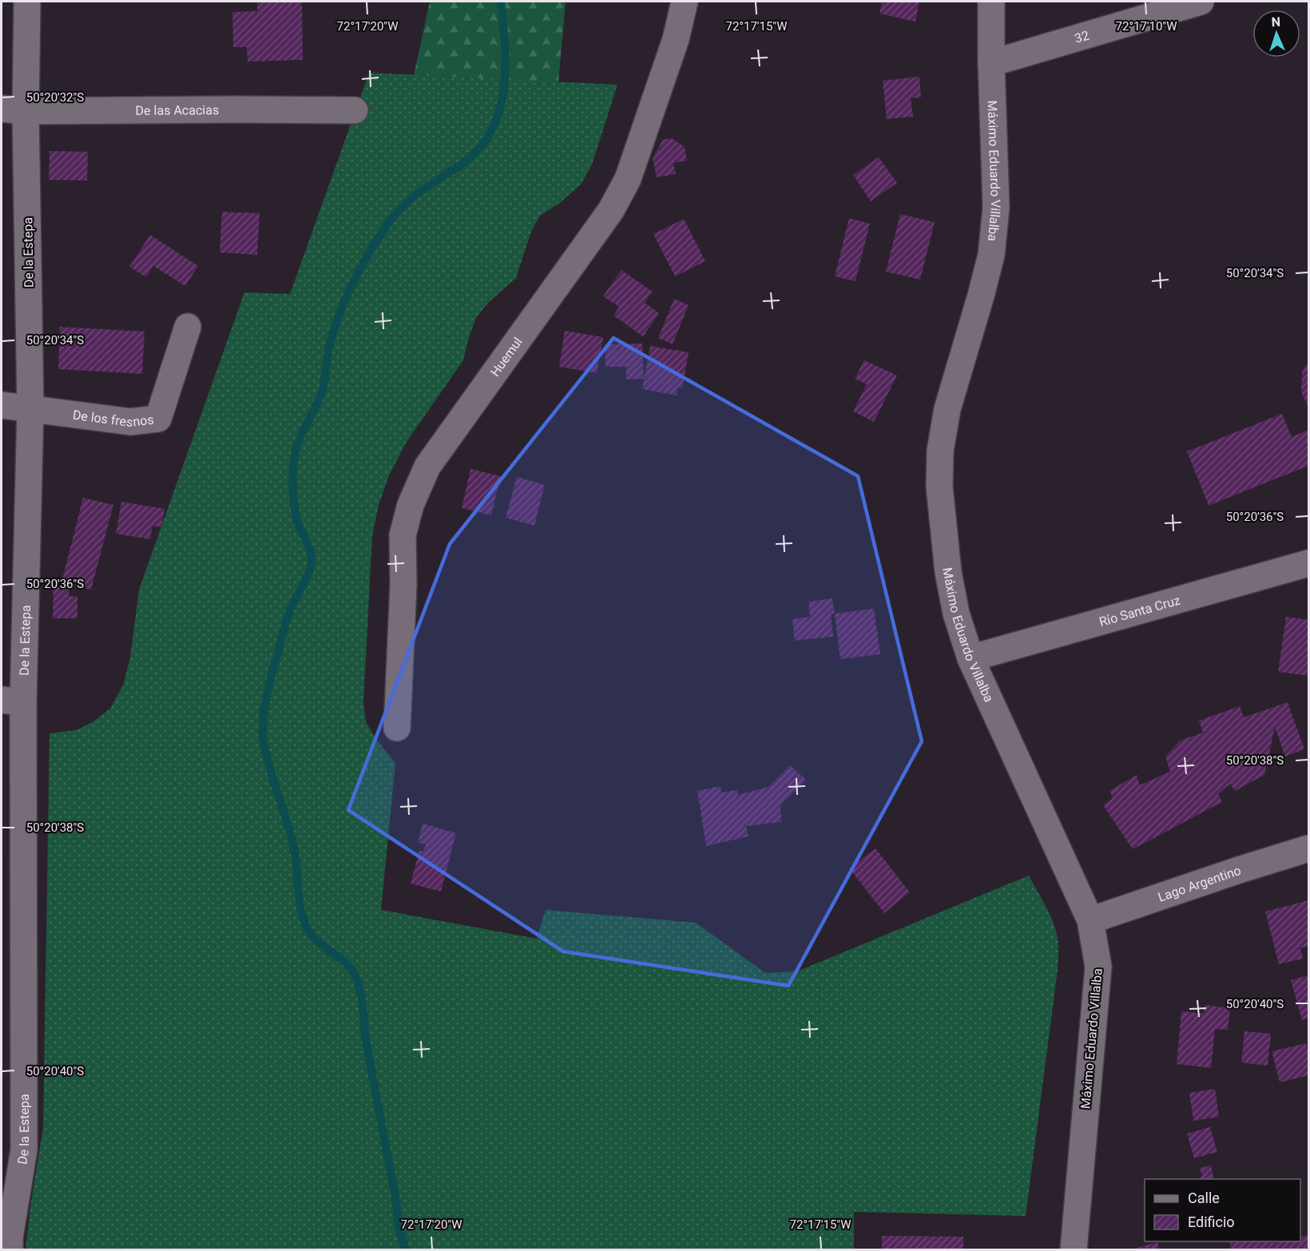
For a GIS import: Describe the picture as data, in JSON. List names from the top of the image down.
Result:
{
  "streets": {
    "street": [
      "32",
      "De las Acacias",
      "Máximo Eduardo Villalba",
      "De la Estepa",
      "Huemul",
      "De los fresnos",
      "Río Santa Cruz",
      "Lago Argentino"
    ]
  },
  "crossings": [
    ["32", "Máximo Eduardo Villalba"],
    ["De las Acacias", "De la Estepa"],
    ["Máximo Eduardo Villalba", "Río Santa Cruz"],
    ["Máximo Eduardo Villalba", "Lago Argentino"],
    ["De la Estepa", "De los fresnos"]
  ],
  "legend": ["Calle", "Edificio"],
  "north": "top",
  "coordinates": [
    "72°17'20\"W",
    "72°17'15\"W",
    "72°17'10\"W",
    "50°20'32\"S",
    "50°20'34\"S",
    "50°20'36\"S",
    "50°20'38\"S",
    "50°20'40\"S"
  ]
}
